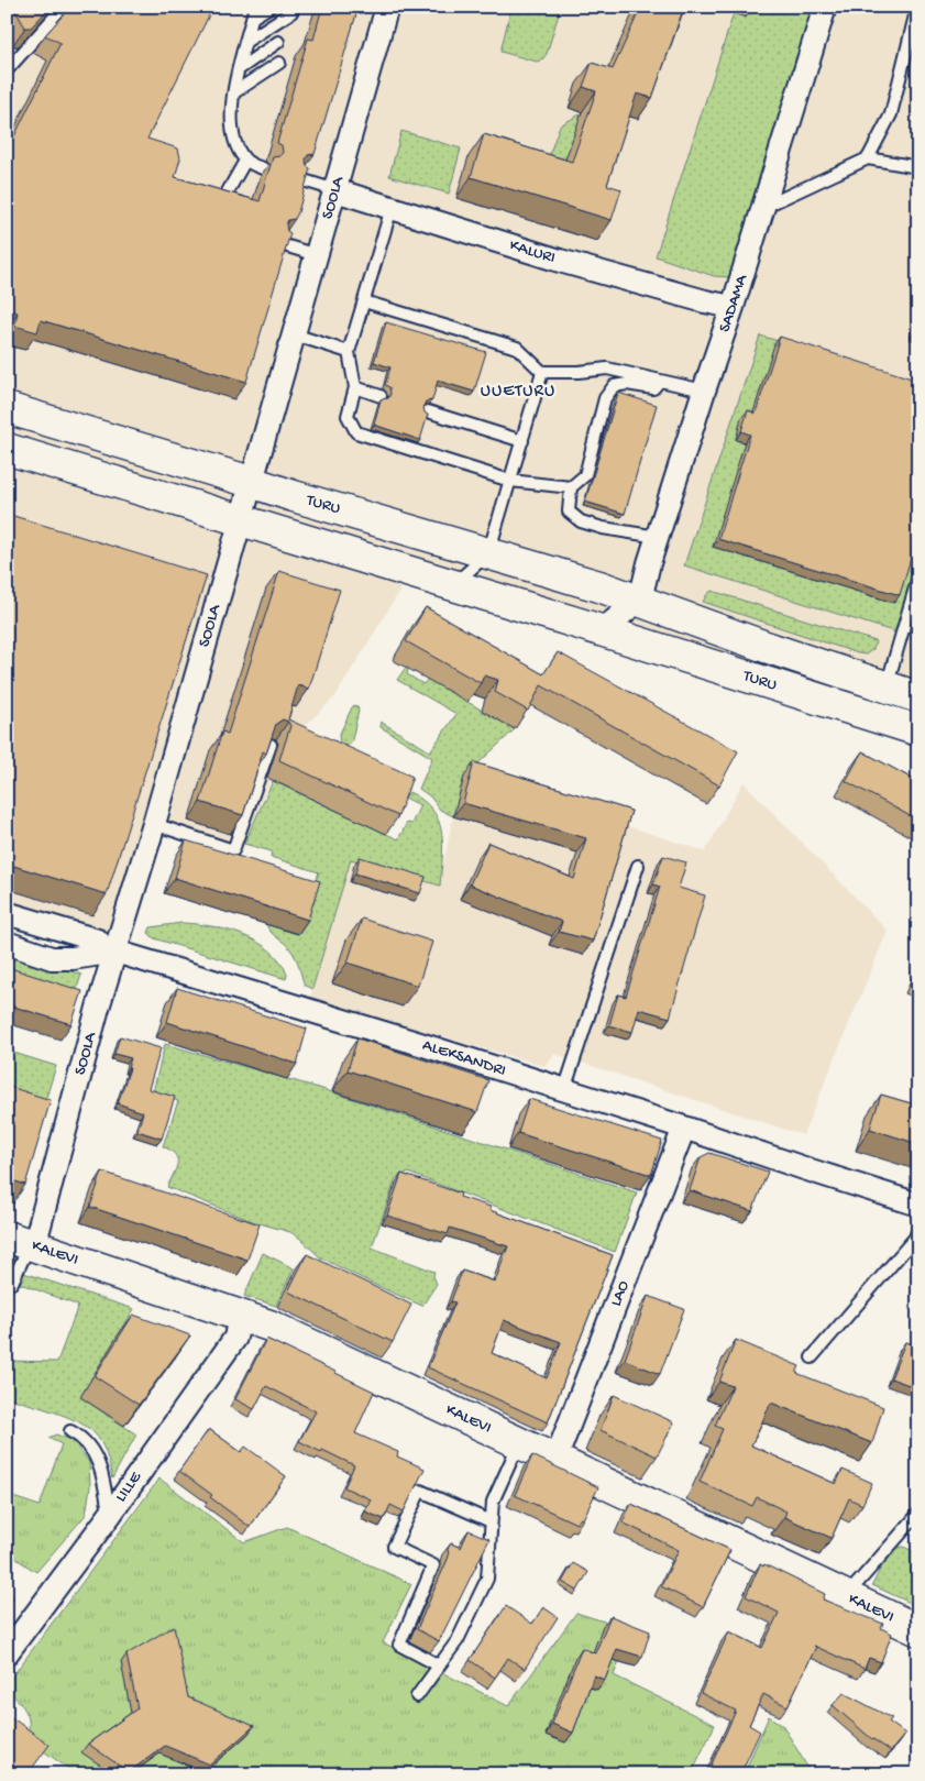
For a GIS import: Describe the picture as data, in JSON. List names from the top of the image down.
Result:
{
  "streets": {
    "main road": ["TURU", "KALEVI"],
    "street": [
      "SOOLA",
      "KALURI",
      "SADAMA",
      "ALEKSANDRI",
      "LAO",
      "LILLE"
    ]
  },
  "crossings": [
    ["SOOLA", "KALURI"],
    ["SOOLA", "TURU"],
    ["SOOLA", "ALEKSANDRI"],
    ["SOOLA", "KALEVI"],
    ["KALURI", "SADAMA"],
    ["SADAMA", "TURU"],
    ["ALEKSANDRI", "LAO"],
    ["KALEVI", "LAO"],
    ["KALEVI", "LILLE"]
  ],
  "districts": ["UUETURU"]
}
